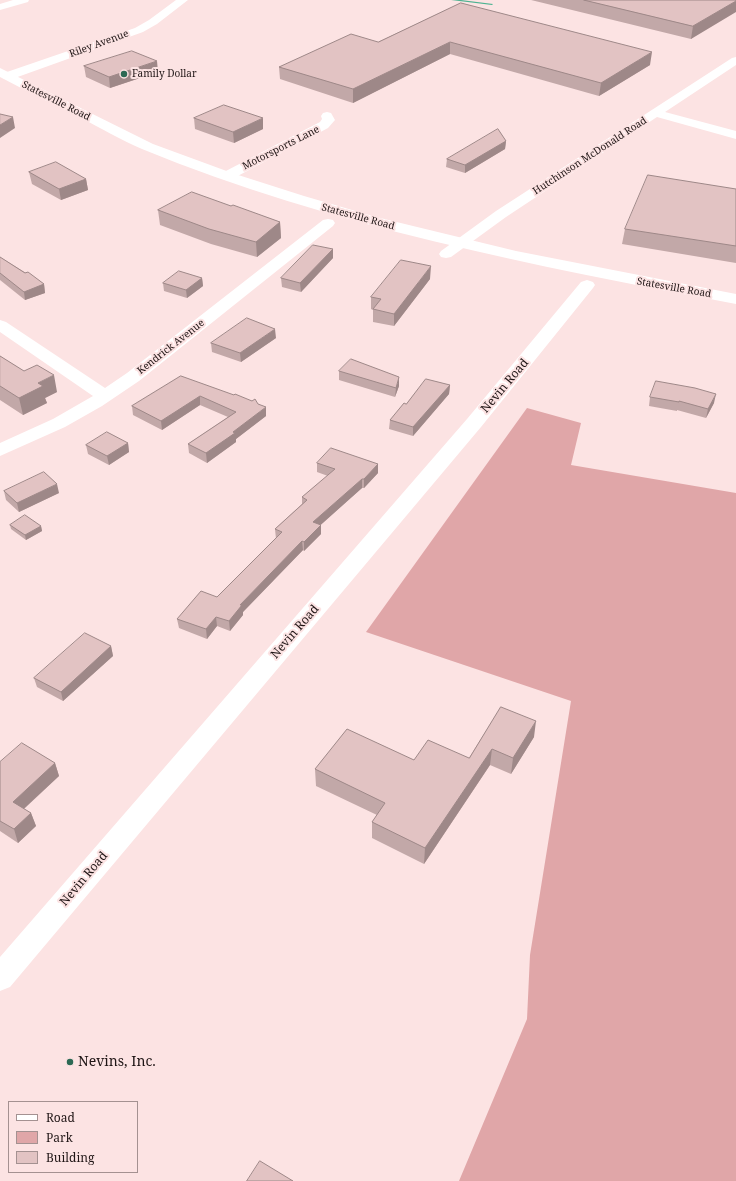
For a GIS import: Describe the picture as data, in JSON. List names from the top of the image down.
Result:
{
  "streets": {
    "main road": ["Statesville Road", "Nevin Road"],
    "street": [
      "Riley Avenue",
      "Motorsports Lane",
      "Hutchinson McDonald Road",
      "Kendrick Avenue"
    ]
  },
  "crossings": [
    ["Riley Avenue", "Statesville Road"],
    ["Statesville Road", "Motorsports Lane"],
    ["Statesville Road", "Hutchinson McDonald Road"],
    ["Statesville Road", "Kendrick Avenue"],
    ["Statesville Road", "Nevin Road"]
  ],
  "places": ["Family Dollar", "Nevins, Inc."],
  "legend": ["Road", "Park", "Building"]
}
